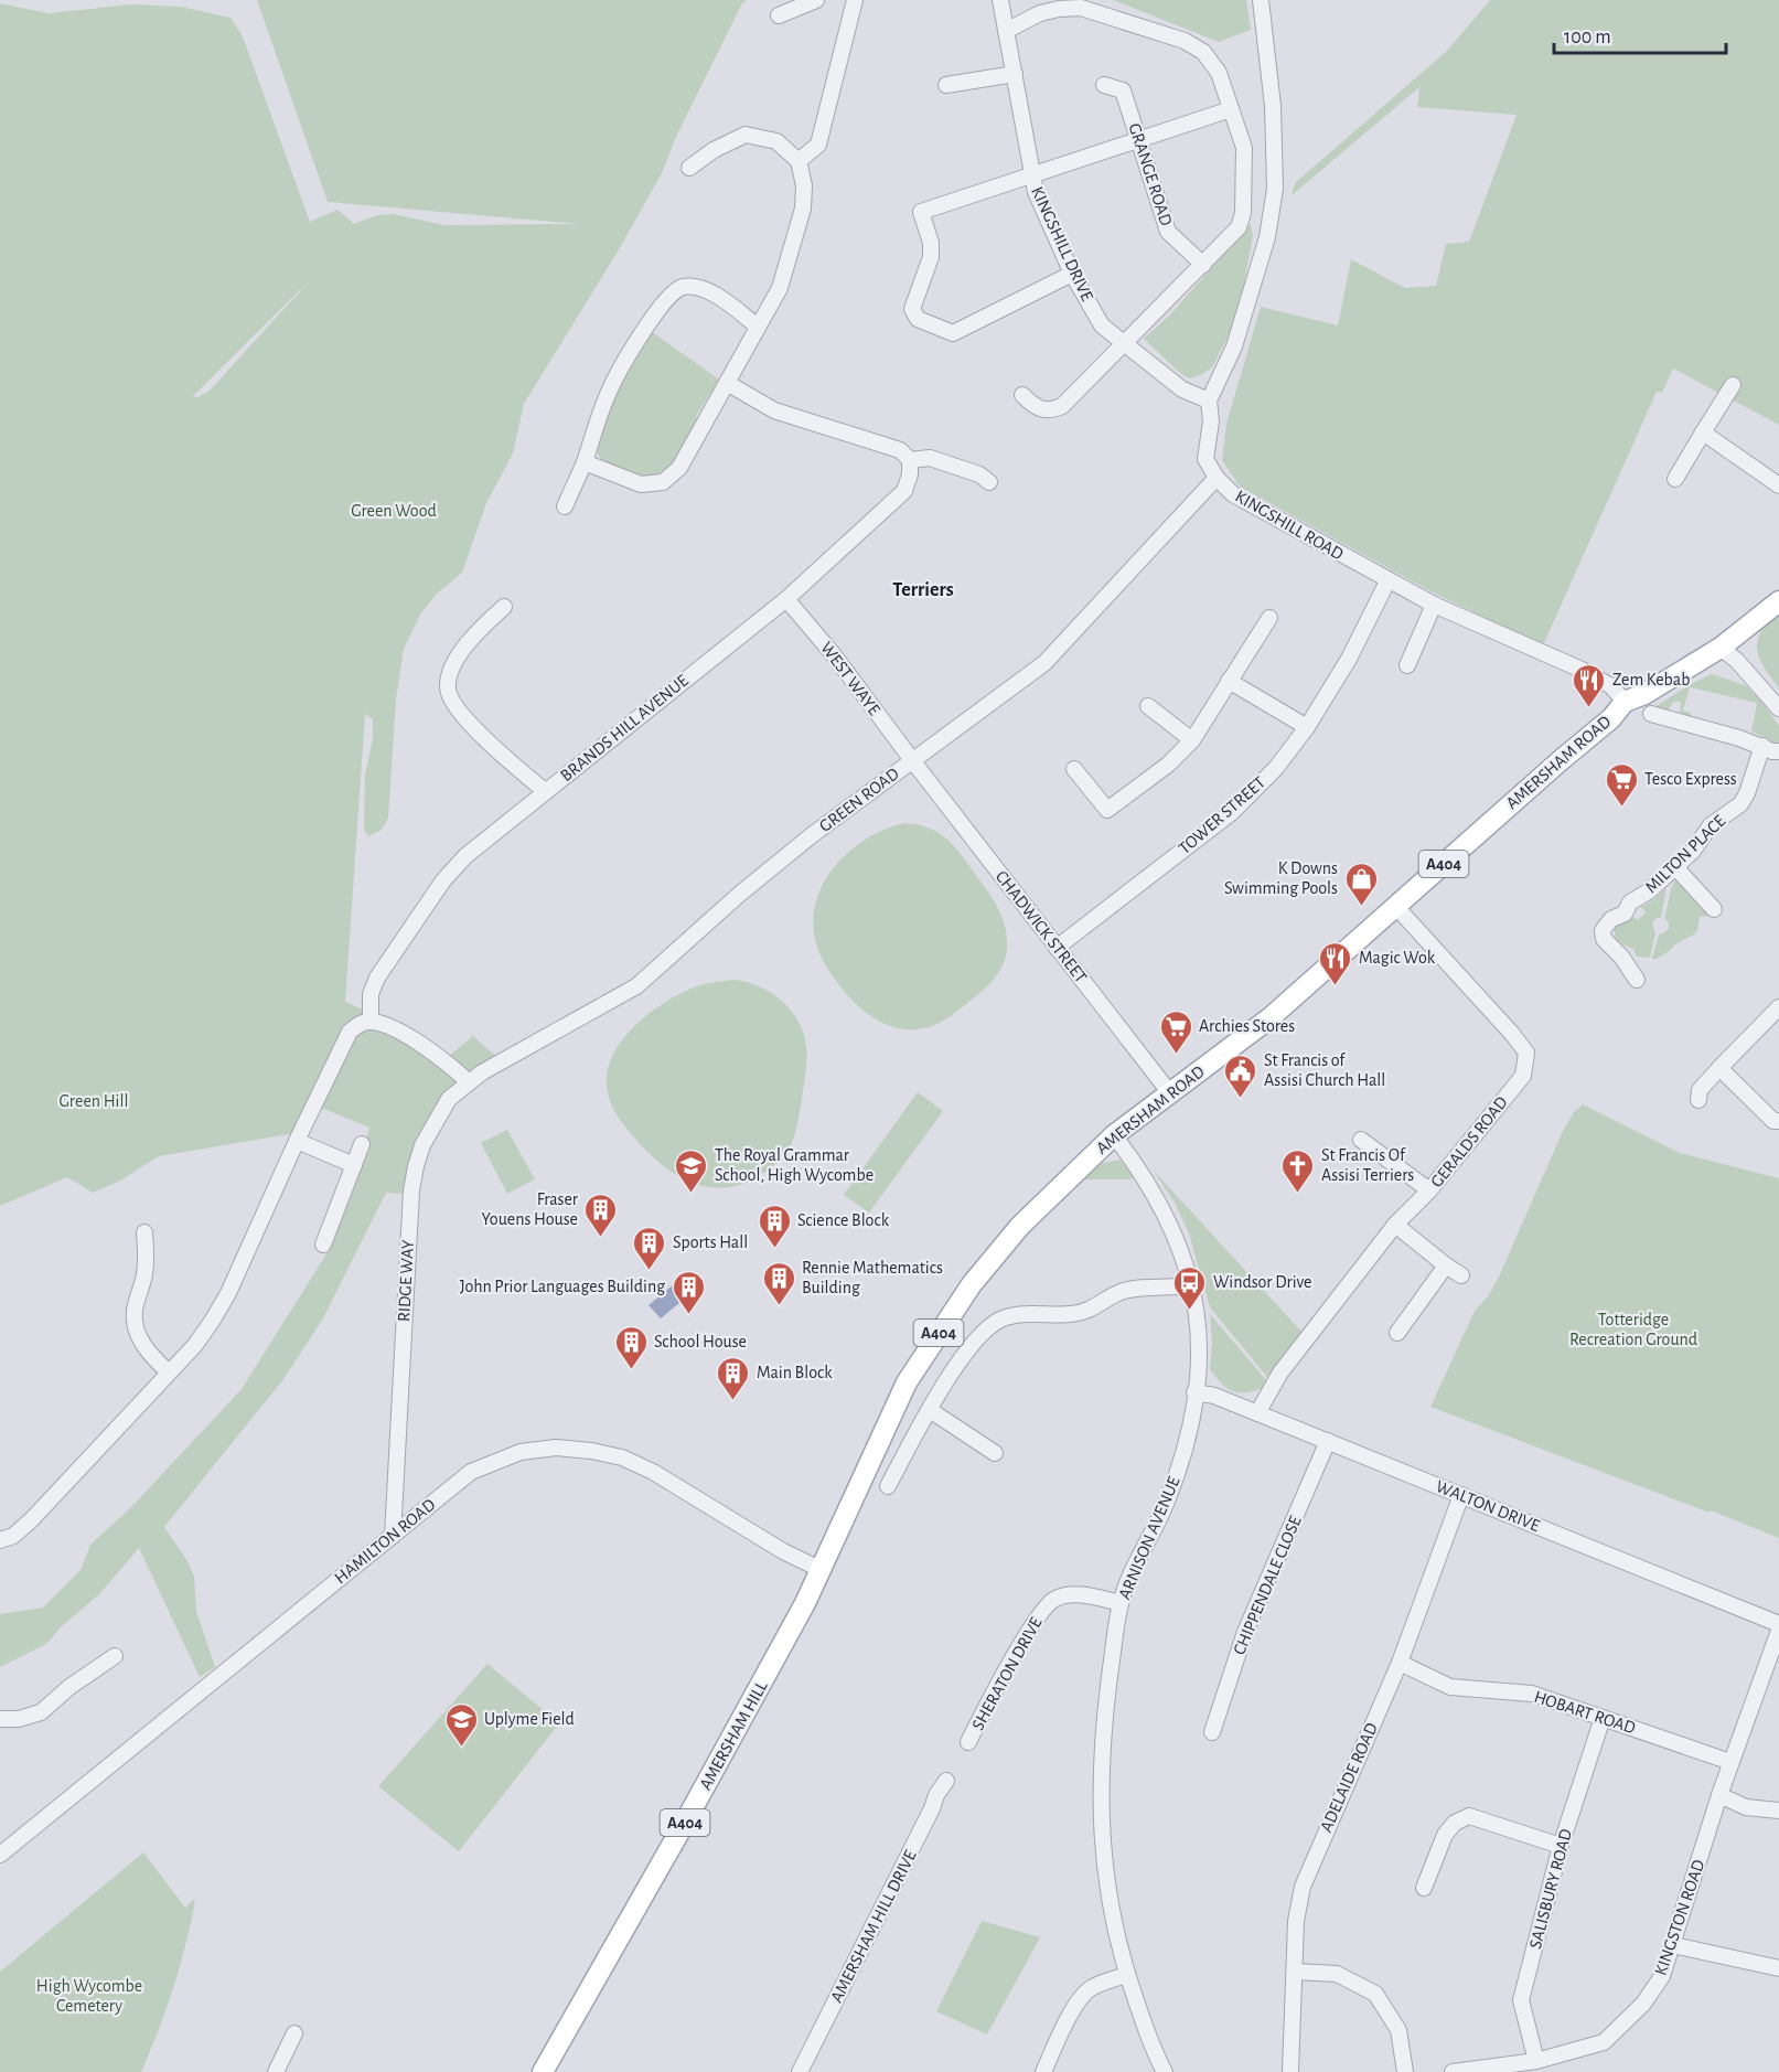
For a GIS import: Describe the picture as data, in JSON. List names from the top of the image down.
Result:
{
  "streets": {
    "main road": ["AMERSHAM ROAD", "A404", "AMERSHAM HILL"],
    "street": [
      "GRANGE ROAD",
      "KINGSHILL DRIVE",
      "KINGSHILL ROAD",
      "WEST WAYE",
      "BRANDS HILL AVENUE",
      "GREEN ROAD",
      "TOWER STREET",
      "MILTON PLACE",
      "CHADWICK STREET",
      "GERALDS ROAD",
      "RIDGE WAY",
      "WALTON DRIVE",
      "ARNISON AVENUE",
      "HAMILTON ROAD",
      "CHIPPENDALE CLOSE",
      "SHERATON DRIVE",
      "HOBART ROAD",
      "ADELAIDE ROAD",
      "SALISBURY ROAD",
      "KINGSTON ROAD",
      "AMERSHAM HILL DRIVE"
    ]
  },
  "crossings": [
    ["KINGSHILL DRIVE", "KINGSHILL ROAD"],
    ["KINGSHILL ROAD", "AMERSHAM ROAD"],
    ["KINGSHILL ROAD", "GREEN ROAD"],
    ["KINGSHILL ROAD", "TOWER STREET"],
    ["WEST WAYE", "BRANDS HILL AVENUE"],
    ["WEST WAYE", "GREEN ROAD"],
    ["WEST WAYE", "CHADWICK STREET"],
    ["AMERSHAM ROAD", "CHADWICK STREET"],
    ["AMERSHAM ROAD", "GERALDS ROAD"],
    ["AMERSHAM ROAD", "ARNISON AVENUE"],
    ["AMERSHAM ROAD", "HAMILTON ROAD"],
    ["AMERSHAM ROAD", "AMERSHAM HILL"],
    ["GREEN ROAD", "CHADWICK STREET"],
    ["GREEN ROAD", "RIDGE WAY"],
    ["TOWER STREET", "CHADWICK STREET"],
    ["GERALDS ROAD", "WALTON DRIVE"],
    ["RIDGE WAY", "HAMILTON ROAD"],
    ["WALTON DRIVE", "ARNISON AVENUE"],
    ["WALTON DRIVE", "CHIPPENDALE CLOSE"],
    ["WALTON DRIVE", "ADELAIDE ROAD"],
    ["ARNISON AVENUE", "SHERATON DRIVE"],
    ["HAMILTON ROAD", "AMERSHAM HILL"],
    ["HOBART ROAD", "ADELAIDE ROAD"],
    ["HOBART ROAD", "SALISBURY ROAD"],
    ["HOBART ROAD", "KINGSTON ROAD"],
    ["SALISBURY ROAD", "KINGSTON ROAD"]
  ],
  "districts": ["Terriers"],
  "parks": [
    "Green Wood",
    "Green Hill",
    "Totteridge Recreation Ground",
    "High Wycombe Cemetery"
  ],
  "places": {
    "restaurant": ["Zem Kebab", "Magic Wok"],
    "supermarket": ["Tesco Express", "Archies Stores"],
    "shop": ["K Downs Swimming Pools"],
    "public building": ["St Francis of Assisi Church Hall"],
    "school or university": ["The Royal Grammar School, High Wycombe", "Uplyme Field"],
    "church": ["St Francis Of Assisi Terriers"],
    "building": [
      "Fraser Youens House",
      "Science Block",
      "Sports Hall",
      "Rennie Mathematics Building",
      "John Prior Languages Building",
      "School House",
      "Main Block"
    ],
    "bus stop": ["Windsor Drive"]
  },
  "scale_bar": "100 m"
}
